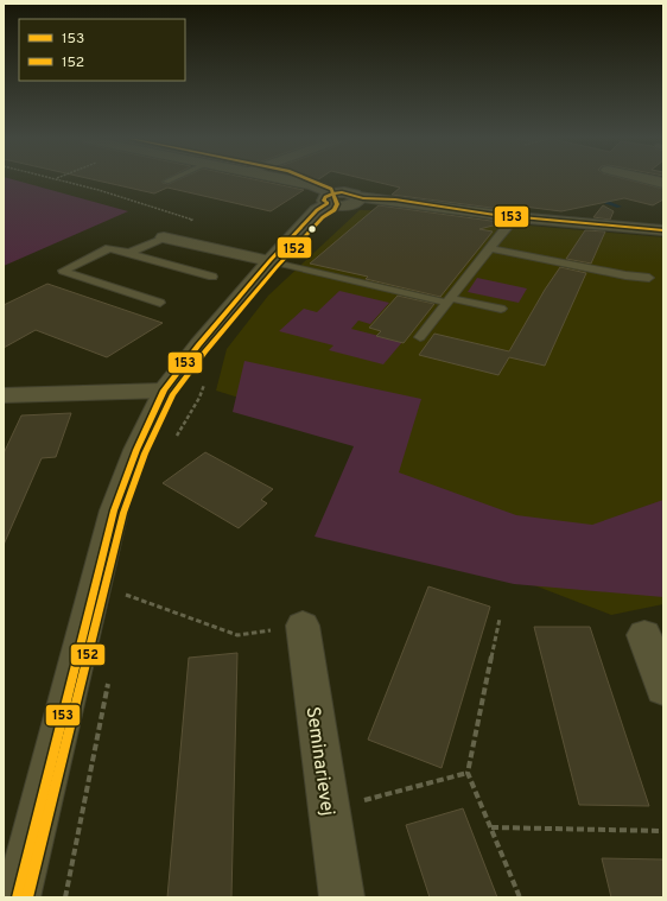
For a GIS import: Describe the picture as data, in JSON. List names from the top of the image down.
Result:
{
  "streets": {
    "street": ["Seminarievej"]
  },
  "lines": ["transit line 152", "transit line 153"],
  "legend": ["153", "152"]
}
